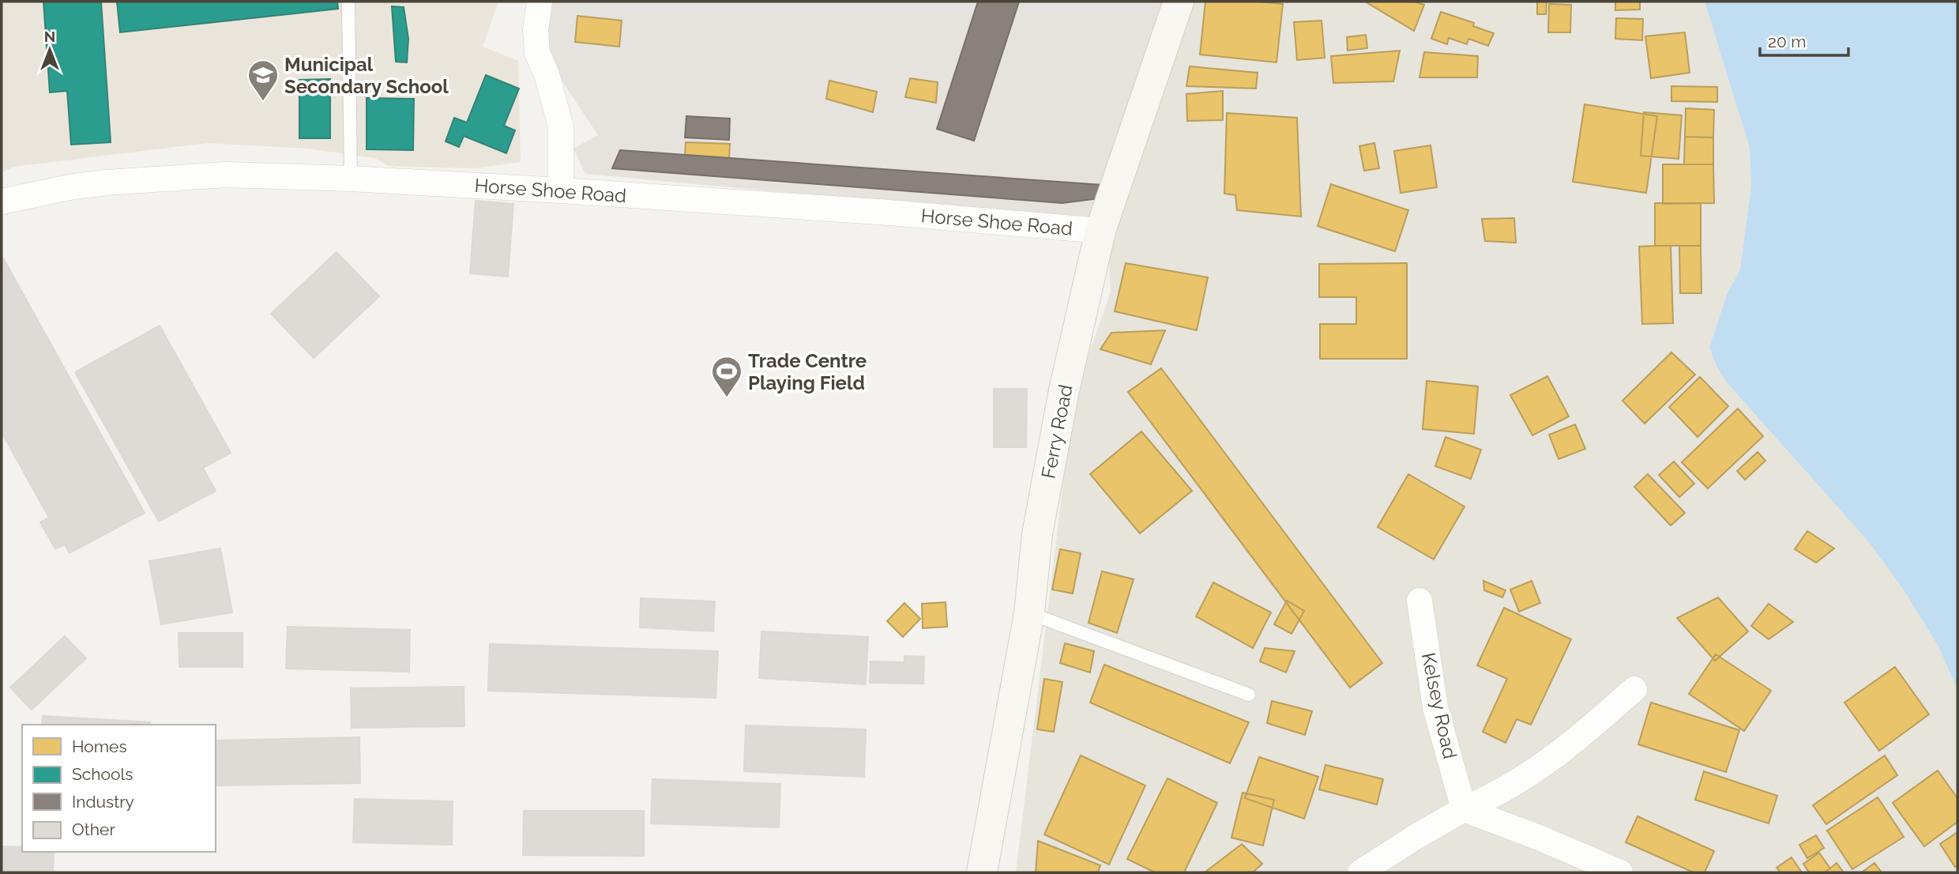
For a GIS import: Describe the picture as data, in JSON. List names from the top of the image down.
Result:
{
  "streets": {
    "street": ["Horse Shoe Road", "Ferry Road", "Kelsey Road"]
  },
  "crossings": [
    ["Horse Shoe Road", "Ferry Road"]
  ],
  "places": {
    "school or university": ["Municipal Secondary School"],
    "sports": ["Trade Centre Playing Field"]
  },
  "legend": [
    "Homes",
    "Schools",
    "Industry",
    "Other"
  ],
  "scale_bar": "20 m",
  "north": "top"
}
